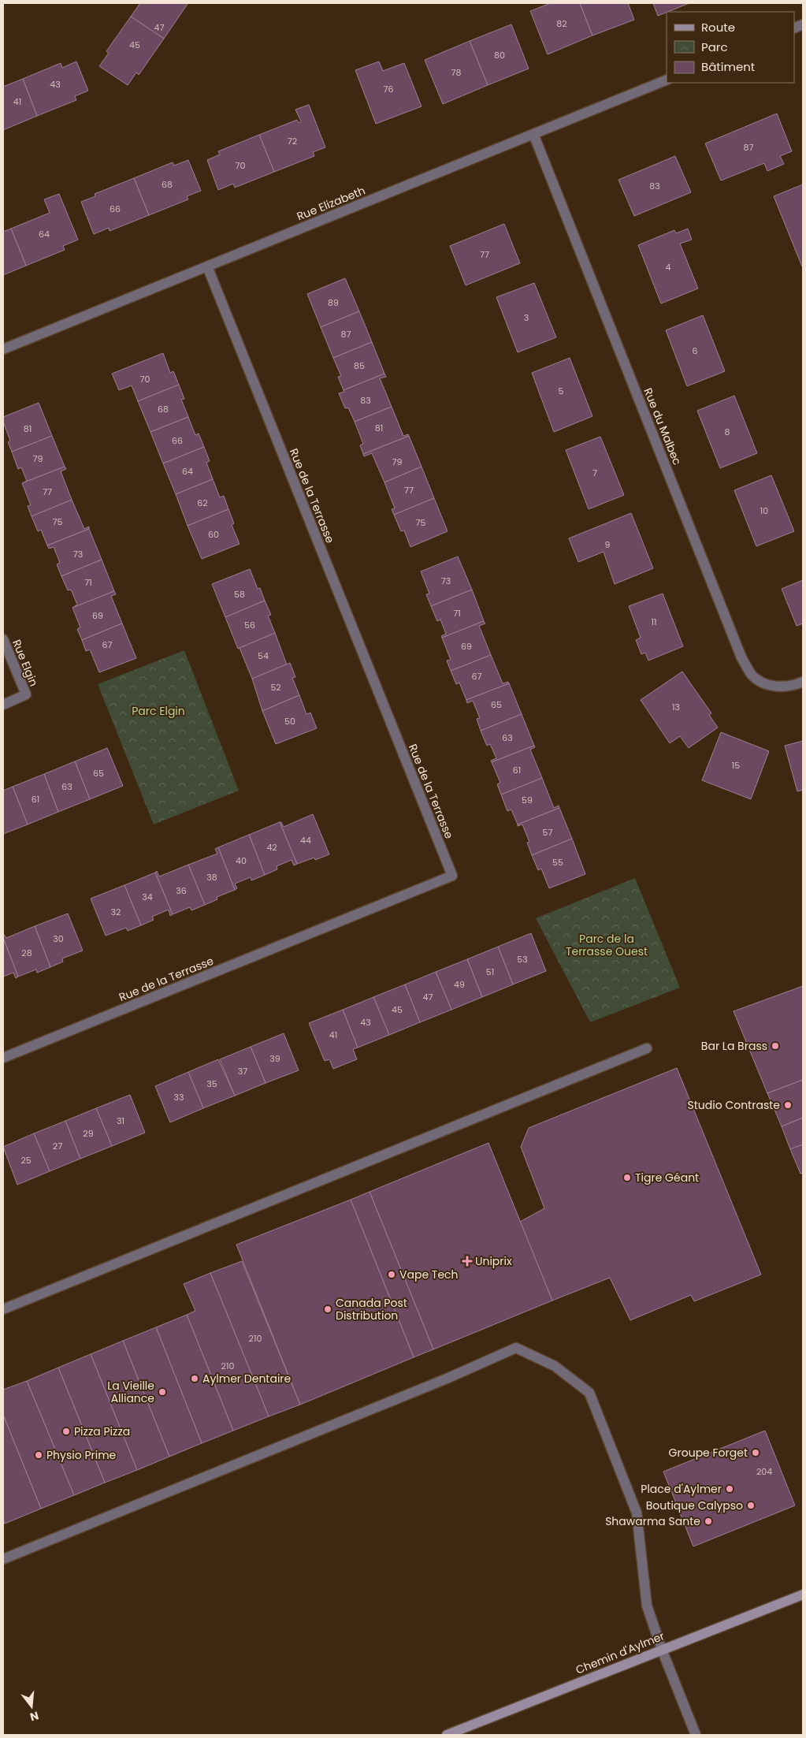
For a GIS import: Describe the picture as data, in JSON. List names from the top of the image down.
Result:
{
  "streets": {
    "main road": ["Chemin d'Aylmer"],
    "street": [
      "Rue Elizabeth",
      "Rue du Malbec",
      "Rue de la Terrasse",
      "Rue Elgin"
    ]
  },
  "crossings": [
    ["Rue Elizabeth", "Rue du Malbec"],
    ["Rue Elizabeth", "Rue de la Terrasse"]
  ],
  "parks": ["Parc Elgin", "Parc de la Terrasse Ouest"],
  "places": {
    "other": [
      "Bar La Brass",
      "Studio Contraste",
      "Tigre Géant",
      "Vape Tech",
      "Canada Post Distribution",
      "Aylmer Dentaire",
      "La Vieille Alliance",
      "Pizza Pizza",
      "Groupe Forget",
      "Physio Prime",
      "Place d'Aylmer",
      "Boutique Calypso",
      "Shawarma Sante"
    ],
    "health": ["Uniprix"]
  },
  "house_numbers": [
    "82",
    "47",
    "45",
    "80",
    "78",
    "43",
    "76",
    "41",
    "72",
    "87",
    "70",
    "68",
    "83",
    "66",
    "64",
    "77",
    "4",
    "89",
    "3",
    "87",
    "6",
    "85",
    "70",
    "5",
    "83",
    "68",
    "81",
    "81",
    "8",
    "66",
    "79",
    "79",
    "64",
    "7",
    "77",
    "77",
    "62",
    "10",
    "75",
    "75",
    "60",
    "9",
    "73",
    "73",
    "71",
    "58",
    "71",
    "69",
    "11",
    "56",
    "67",
    "69",
    "54",
    "67",
    "52",
    "65",
    "13",
    "50",
    "63",
    "15",
    "61",
    "65",
    "63",
    "61",
    "59",
    "57",
    "44",
    "42",
    "40",
    "55",
    "38",
    "36",
    "34",
    "32",
    "30",
    "28",
    "53",
    "51",
    "49",
    "47",
    "45",
    "43",
    "41",
    "39",
    "37",
    "35",
    "33",
    "31",
    "29",
    "27",
    "25",
    "210",
    "210",
    "204"
  ],
  "legend": ["Route", "Parc", "Bâtiment"],
  "north": "bottom"
}
